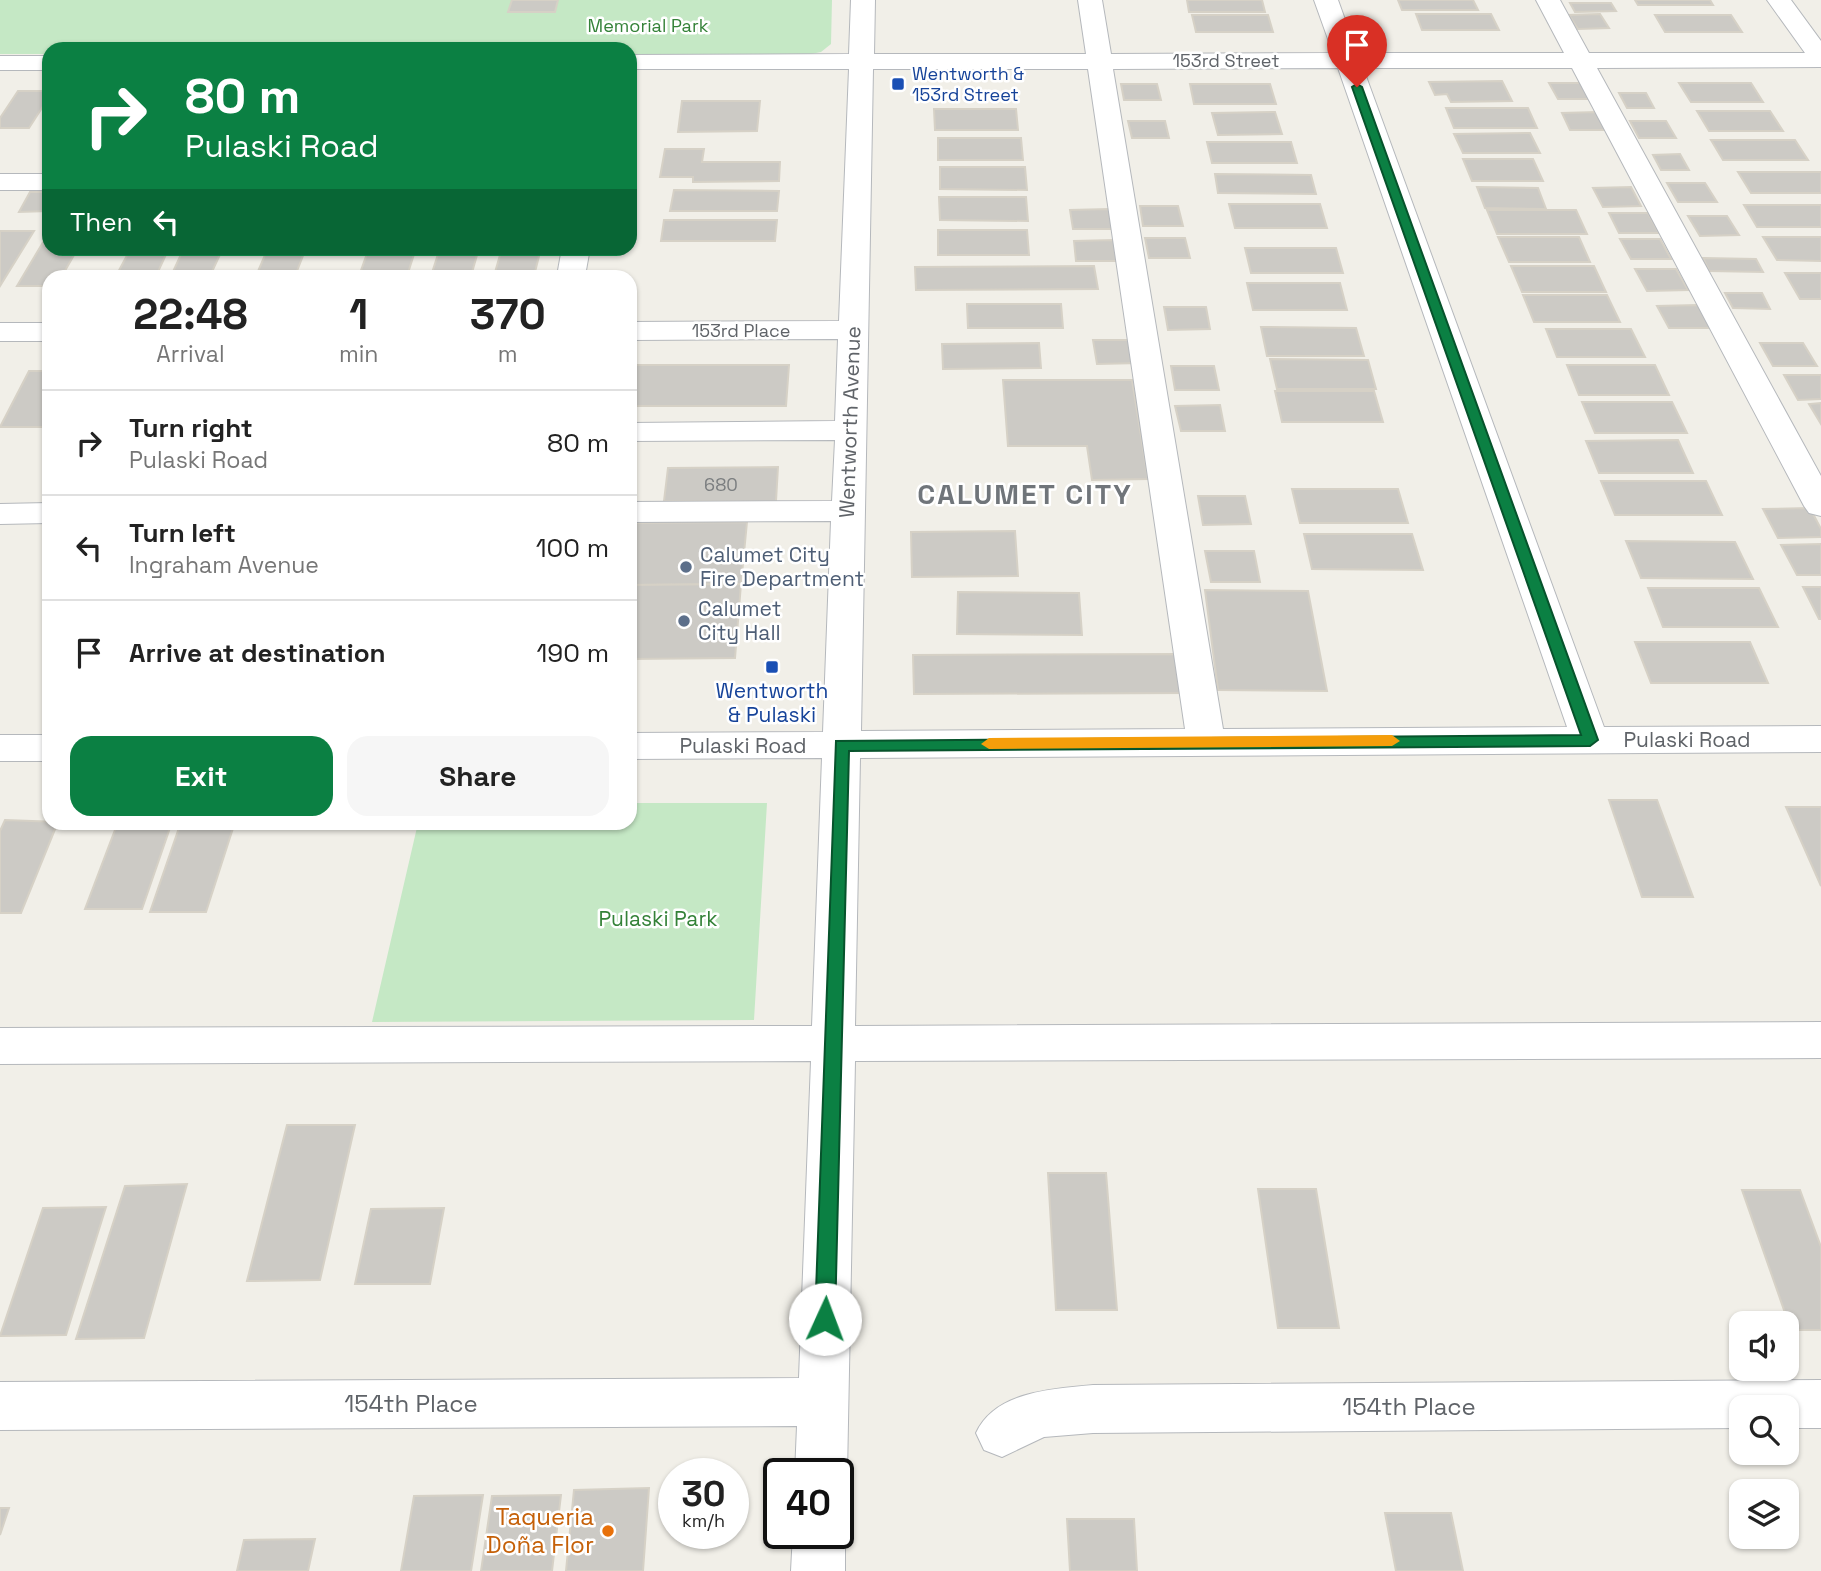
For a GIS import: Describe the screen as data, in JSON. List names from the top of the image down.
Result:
{
  "streets": {
    "street": [
      "153rd Street",
      "153rd Place",
      "Wentworth Avenue",
      "Pulaski Road",
      "154th Place"
    ]
  },
  "crossings": [
    ["153rd Street", "Wentworth Avenue"],
    ["153rd Place", "Wentworth Avenue"],
    ["Wentworth Avenue", "Pulaski Road"],
    ["Wentworth Avenue", "154th Place"]
  ],
  "districts": ["CALUMET CITY"],
  "parks": ["Memorial Park", "Pulaski Park"],
  "places": {
    "transit": ["Wentworth & 153rd Street", "Wentworth & Pulaski"],
    "other": ["Calumet City Fire Department", "Calumet City Hall", "Taqueria Doña Flor"]
  },
  "house_numbers": ["680"],
  "page": {
    "turn": ["80 m", "Pulaski Road"],
    "then": "Then",
    "eta": [
      "22:48",
      "Arrival",
      "1",
      "min",
      "370",
      "m"
    ],
    "list": [
      {
        "name": "Turn right",
        "note": "Pulaski Road",
        "value": "80 m"
      },
      {
        "name": "Turn left",
        "note": "Ingraham Avenue",
        "value": "100 m"
      },
      {
        "name": "Arrive at destination",
        "value": "190 m"
      }
    ],
    "buttons": ["Exit", "Share"],
    "speed": "30 km/h",
    "limit": "40"
  }
}
